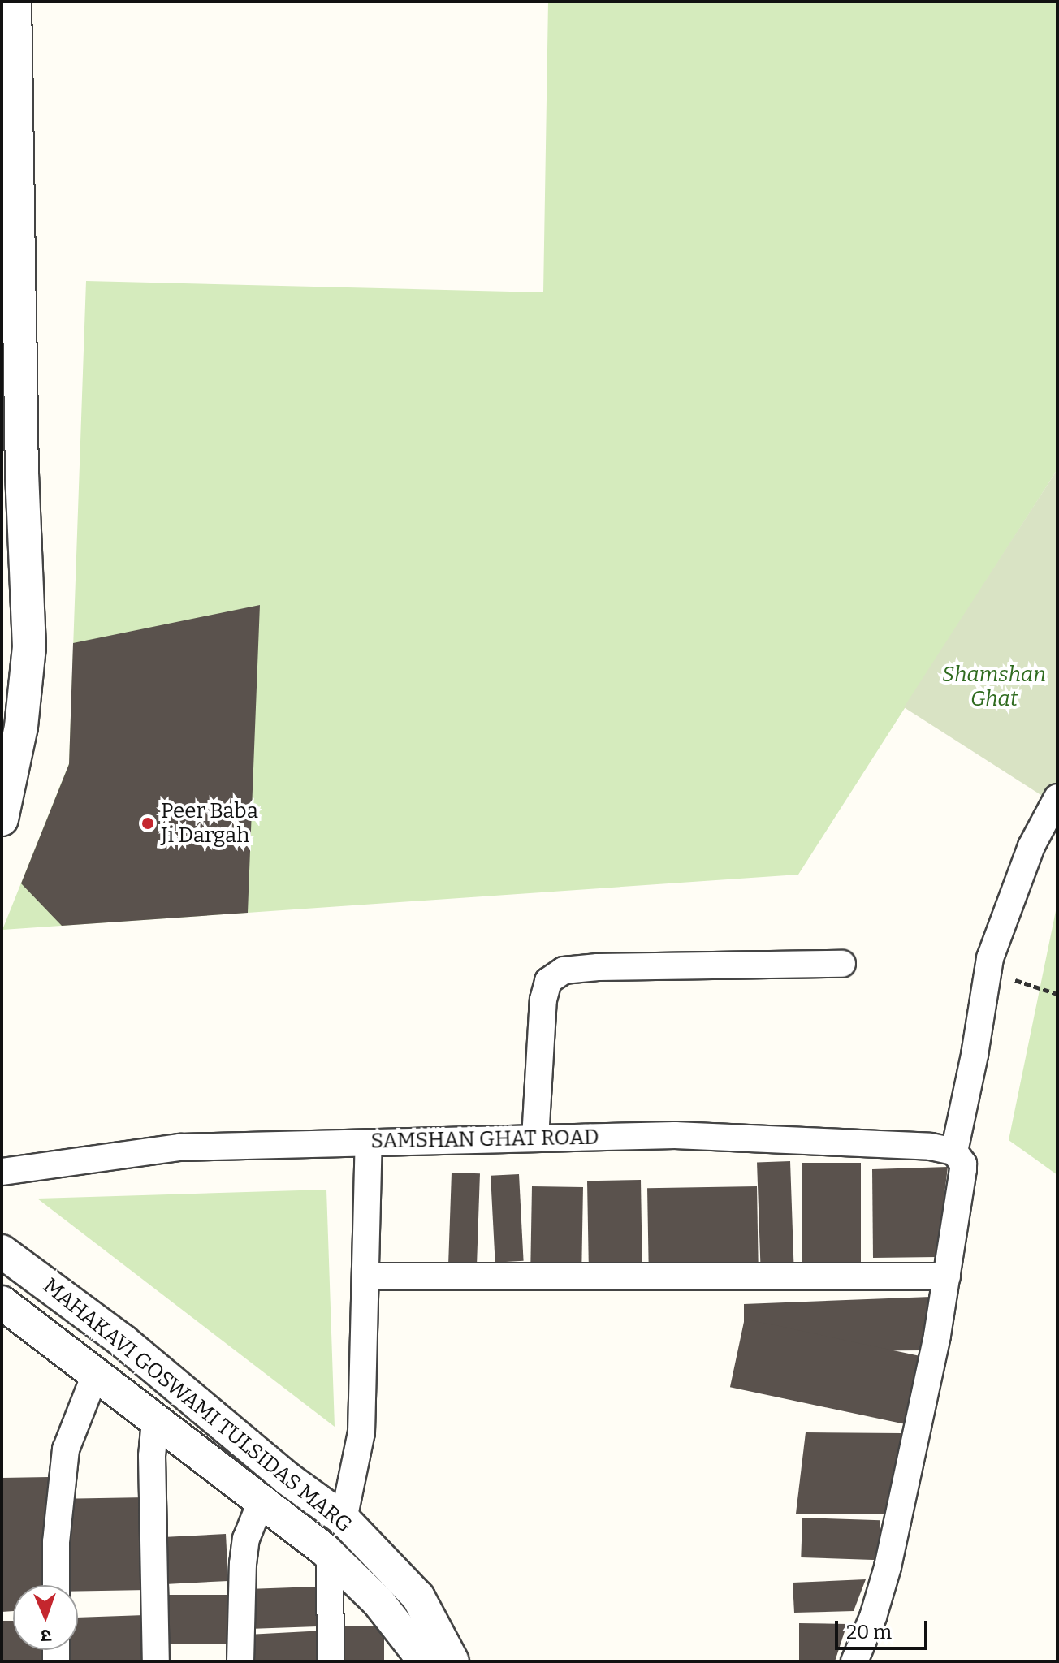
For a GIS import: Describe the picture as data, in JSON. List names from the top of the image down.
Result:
{
  "streets": {
    "street": ["SAMSHAN GHAT ROAD", "MAHAKAVI GOSWAMI TULSIDAS MARG"]
  },
  "parks": ["Shamshan Ghat"],
  "places": ["Peer Baba Ji Dargah"],
  "scale_bar": "20 m",
  "north": "bottom"
}
